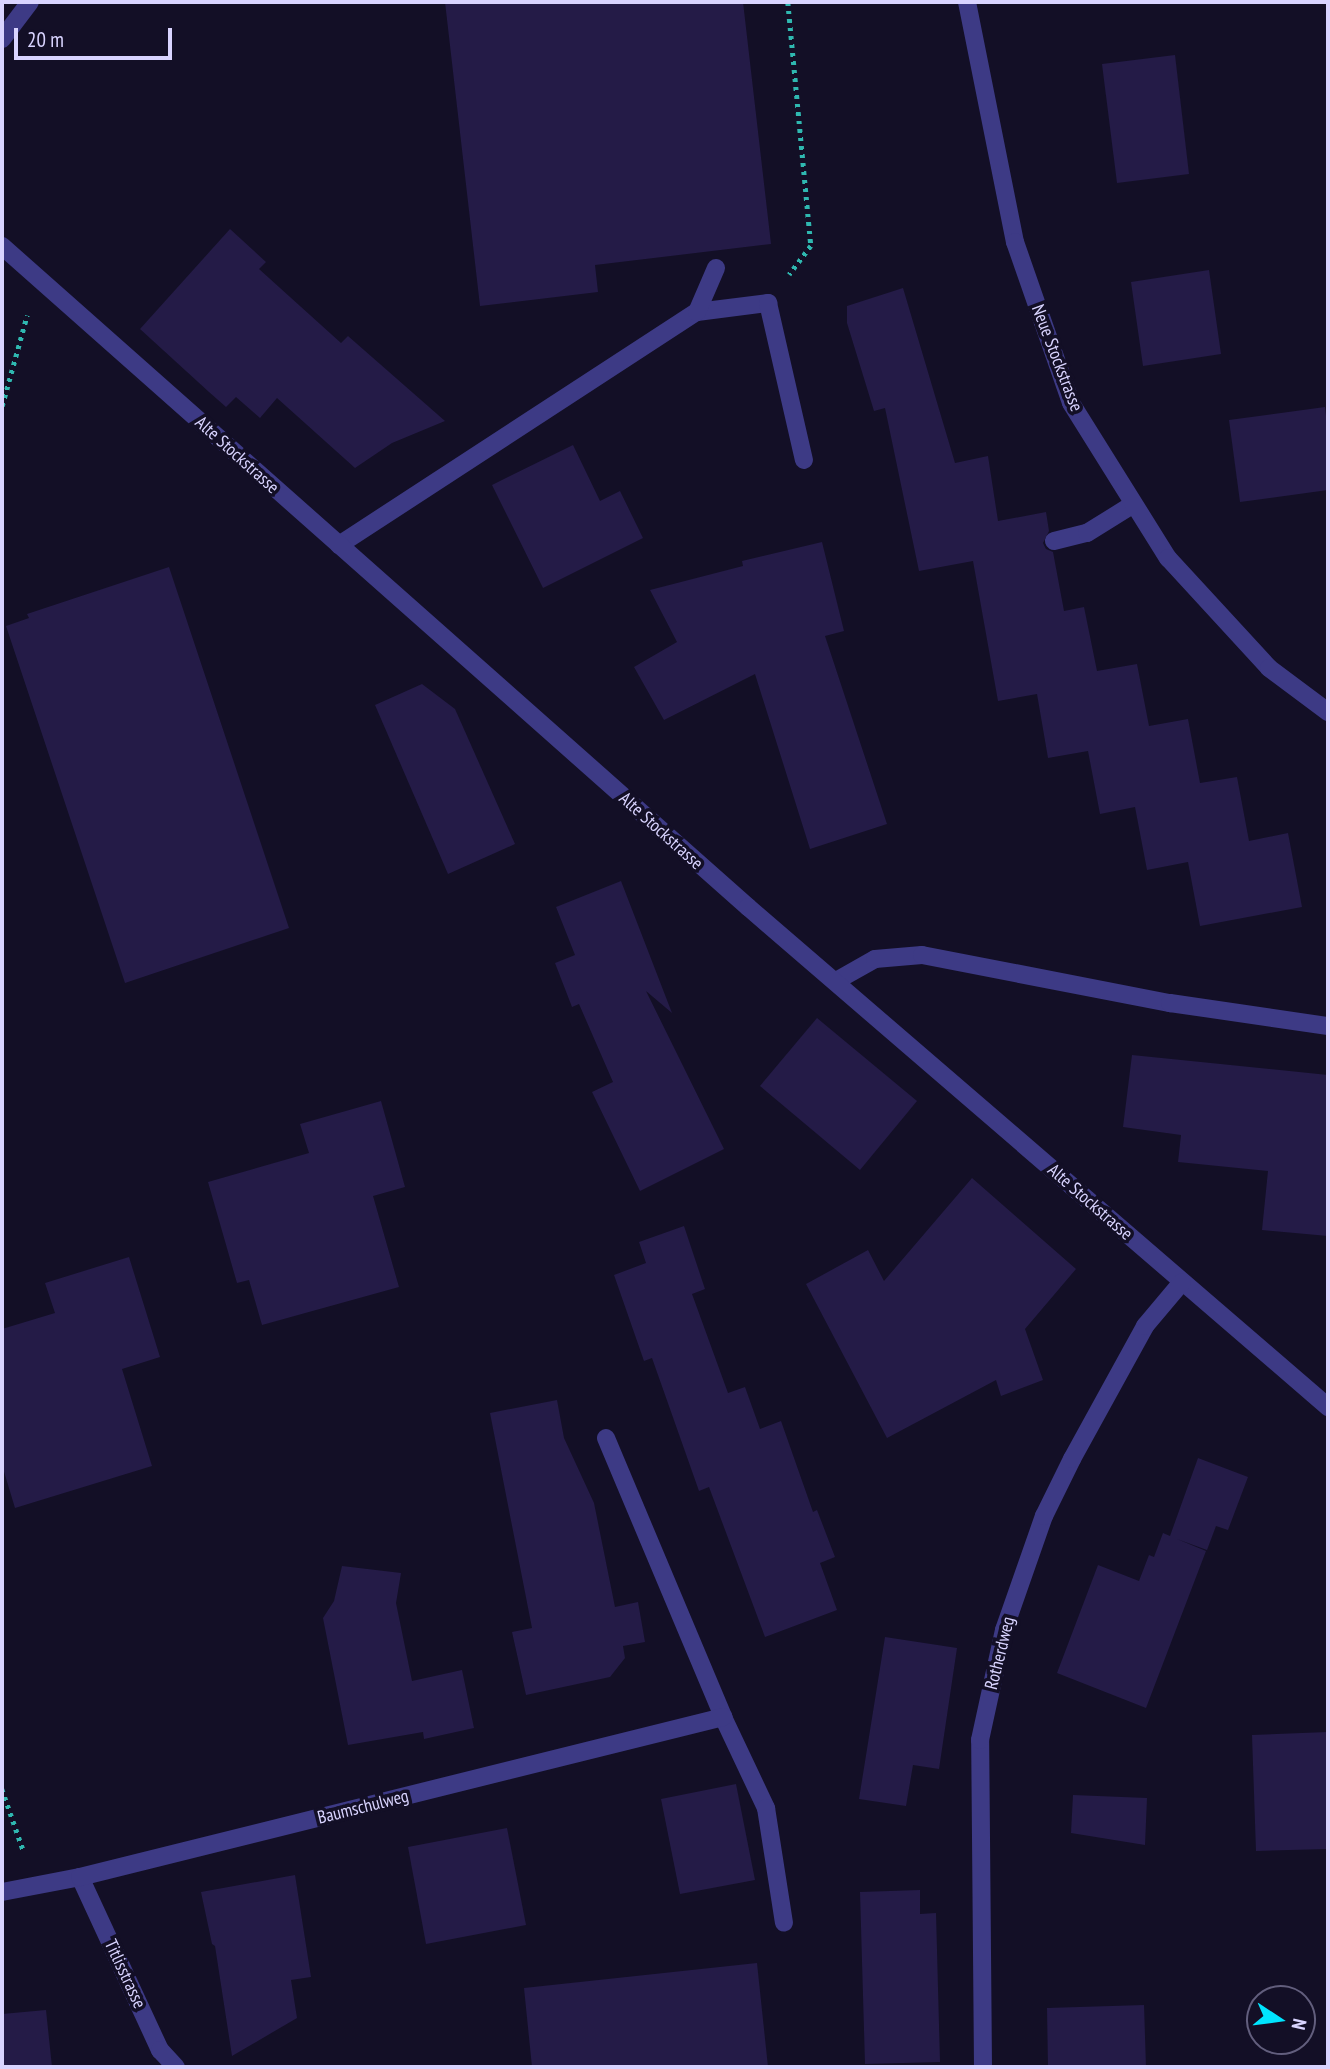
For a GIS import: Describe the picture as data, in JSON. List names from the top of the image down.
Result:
{
  "streets": {
    "street": [
      "Neue Stockstrasse",
      "Alte Stockstrasse",
      "Rotherdweg",
      "Baumschulweg",
      "Titlisstrasse"
    ]
  },
  "crossings": [
    ["Alte Stockstrasse", "Rotherdweg"],
    ["Baumschulweg", "Titlisstrasse"]
  ],
  "scale_bar": "20 m",
  "north": "right"
}
